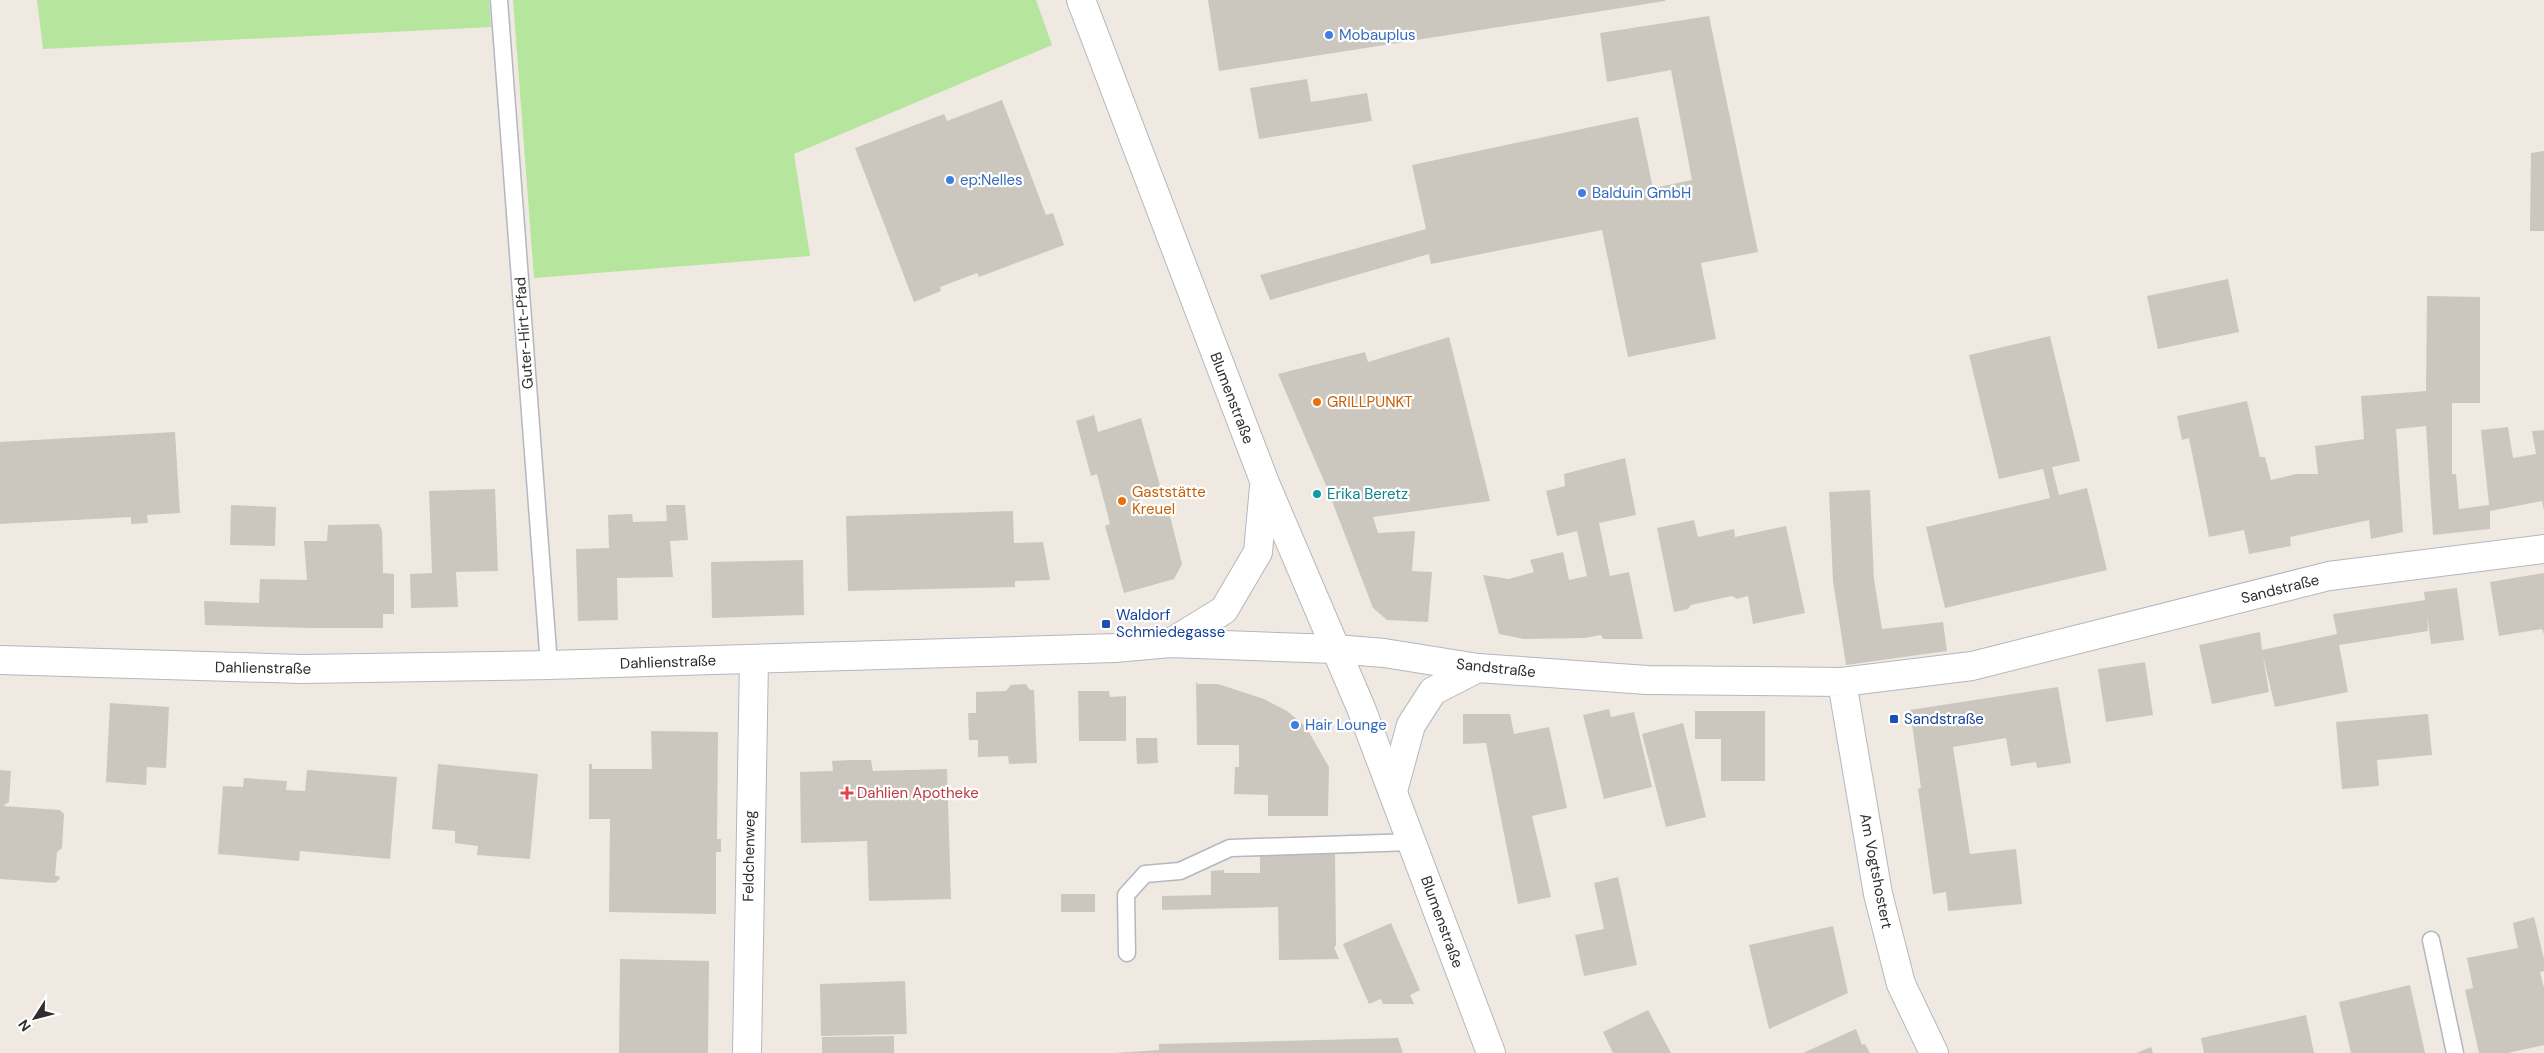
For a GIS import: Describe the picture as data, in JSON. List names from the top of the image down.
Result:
{
  "streets": {
    "main road": [
      "Blumenstraße",
      "Sandstraße",
      "Dahlienstraße",
      "Feldchenweg",
      "Am Vogtshostert"
    ],
    "lane": ["Guter-Hirt-Pfad"]
  },
  "crossings": [
    ["Guter-Hirt-Pfad", "Dahlienstraße"],
    ["Blumenstraße", "Sandstraße"],
    ["Blumenstraße", "Dahlienstraße"],
    ["Sandstraße", "Dahlienstraße"],
    ["Sandstraße", "Am Vogtshostert"],
    ["Dahlienstraße", "Feldchenweg"]
  ],
  "places": {
    "other": [
      "Mobauplus",
      "ep:Nelles",
      "Balduin GmbH",
      "GRILLPUNKT",
      "Erika Beretz",
      "Gaststätte Kreuel",
      "Hair Lounge"
    ],
    "transit": ["Waldorf Schmiedegasse", "Sandstraße"],
    "health": ["Dahlien Apotheke"]
  },
  "north": "bottom left"
}
